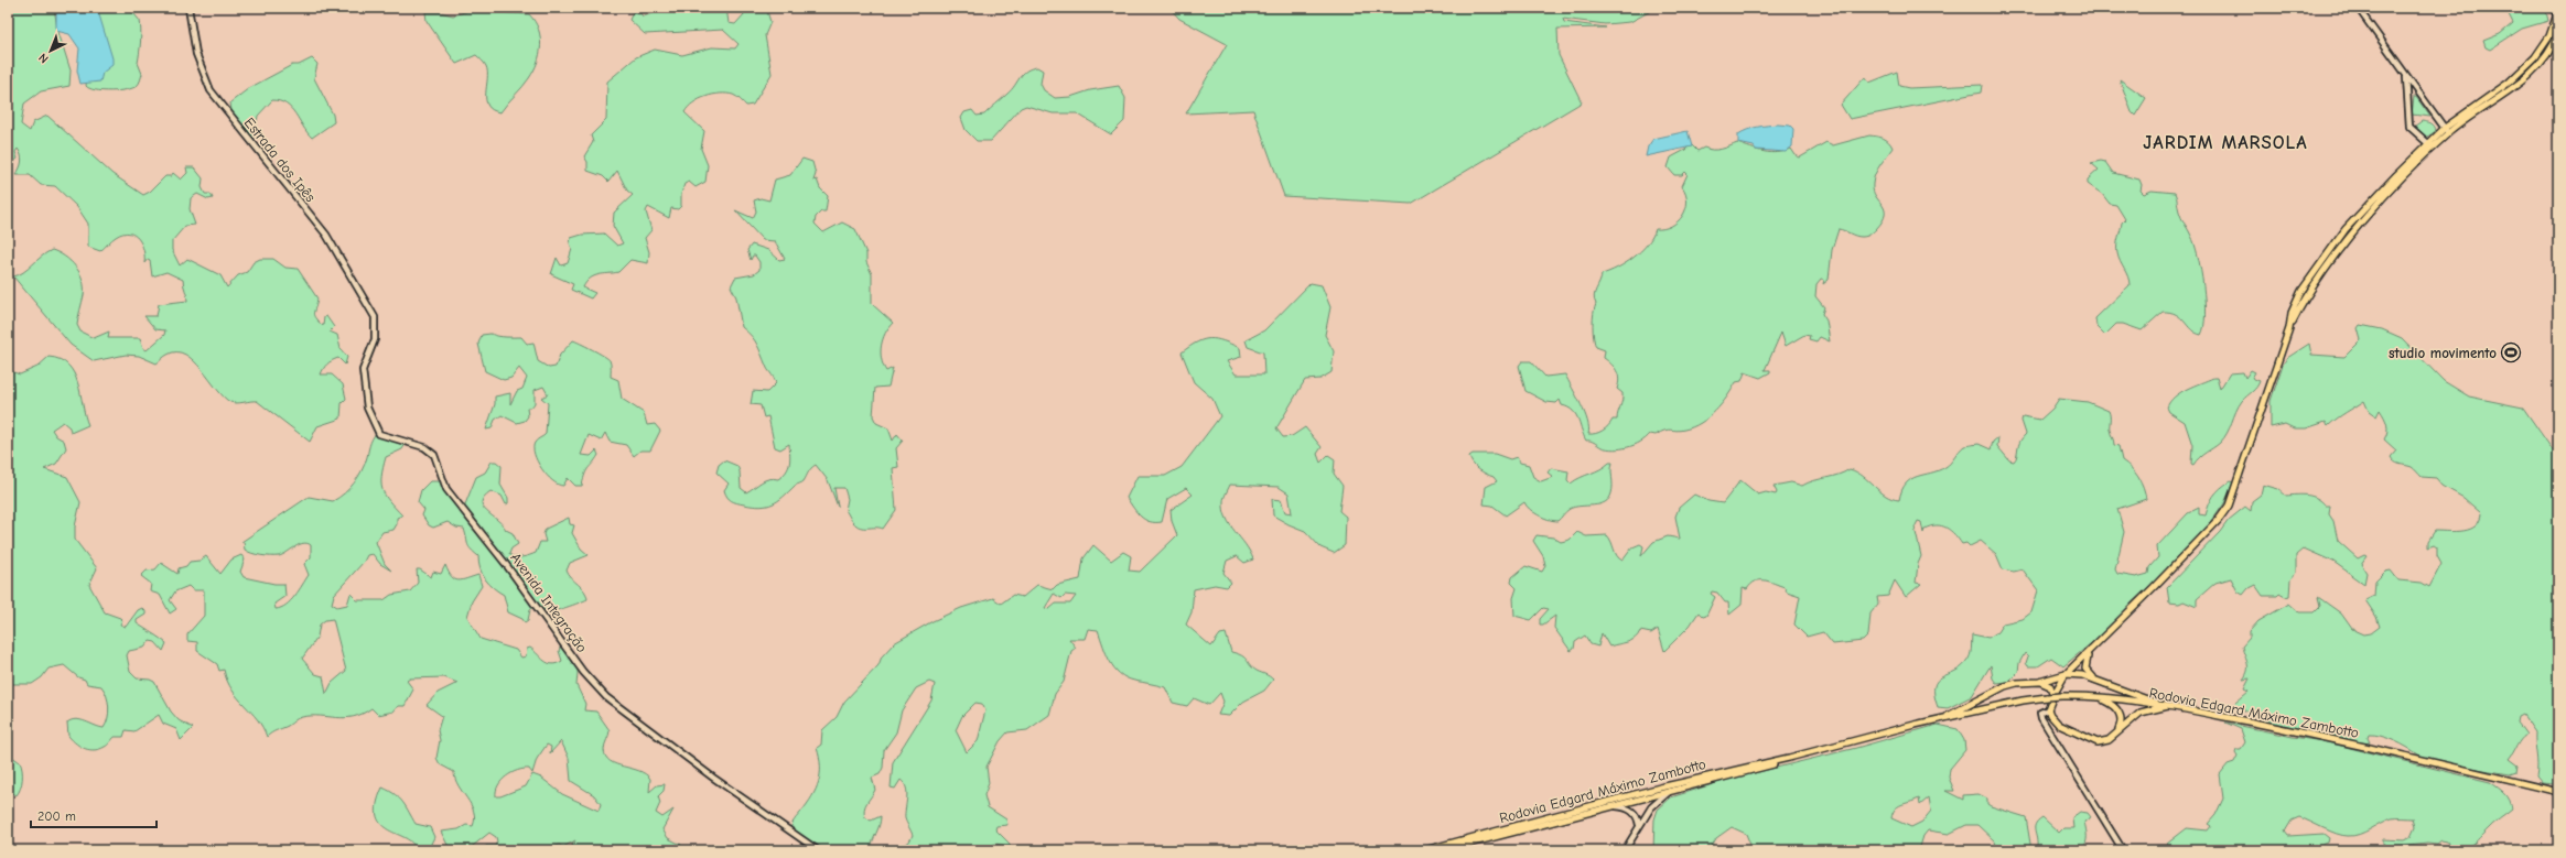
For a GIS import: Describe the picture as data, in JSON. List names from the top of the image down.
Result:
{
  "streets": {
    "main road": ["Estrada dos Ipês", "Avenida Integração", "Rodovia Edgard Máximo Zambotto"]
  },
  "crossings": [
    ["Estrada dos Ipês", "Avenida Integração"]
  ],
  "districts": ["JARDIM MARSOLA"],
  "places": {
    "sports": ["studio movimento"]
  },
  "scale_bar": "200 m",
  "north": "bottom left"
}
